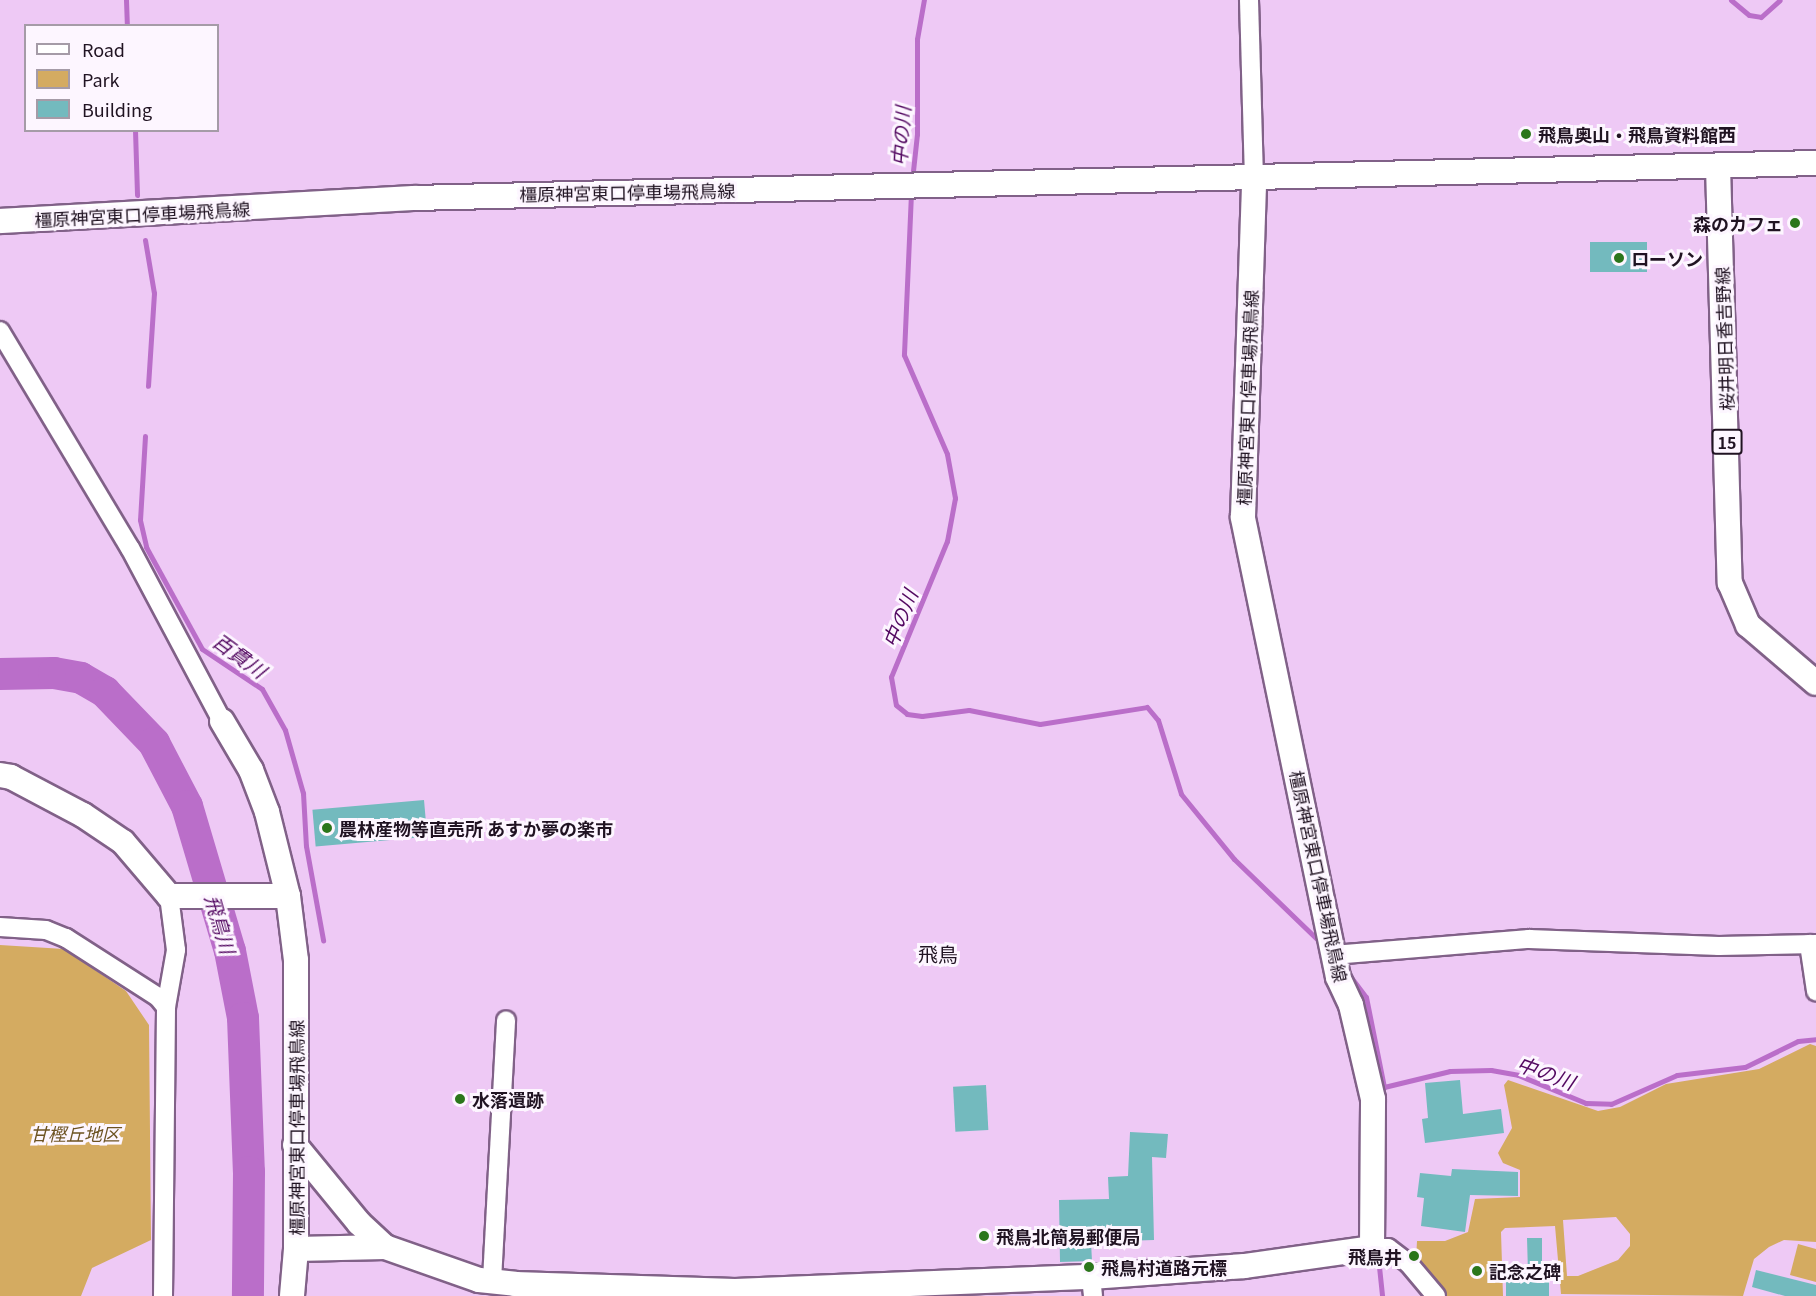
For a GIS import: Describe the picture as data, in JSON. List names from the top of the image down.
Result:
{
  "streets": {
    "main road": ["橿原神宮東口停車場飛鳥線", "桜井明日香吉野線", "15"]
  },
  "crossings": [
    ["橿原神宮東口停車場飛鳥線", "桜井明日香吉野線"]
  ],
  "districts": ["飛鳥"],
  "water": ["中の川", "百貫川", "飛鳥川"],
  "parks": ["甘樫丘地区"],
  "places": [
    "飛鳥奥山・飛鳥資料館西",
    "森のカフェ",
    "ローソン",
    "農林産物等直売所 あすか夢の楽市",
    "水落遺跡",
    "飛鳥北簡易郵便局",
    "飛鳥井",
    "飛鳥村道路元標",
    "記念之碑"
  ],
  "legend": ["Road", "Park", "Building"]
}
